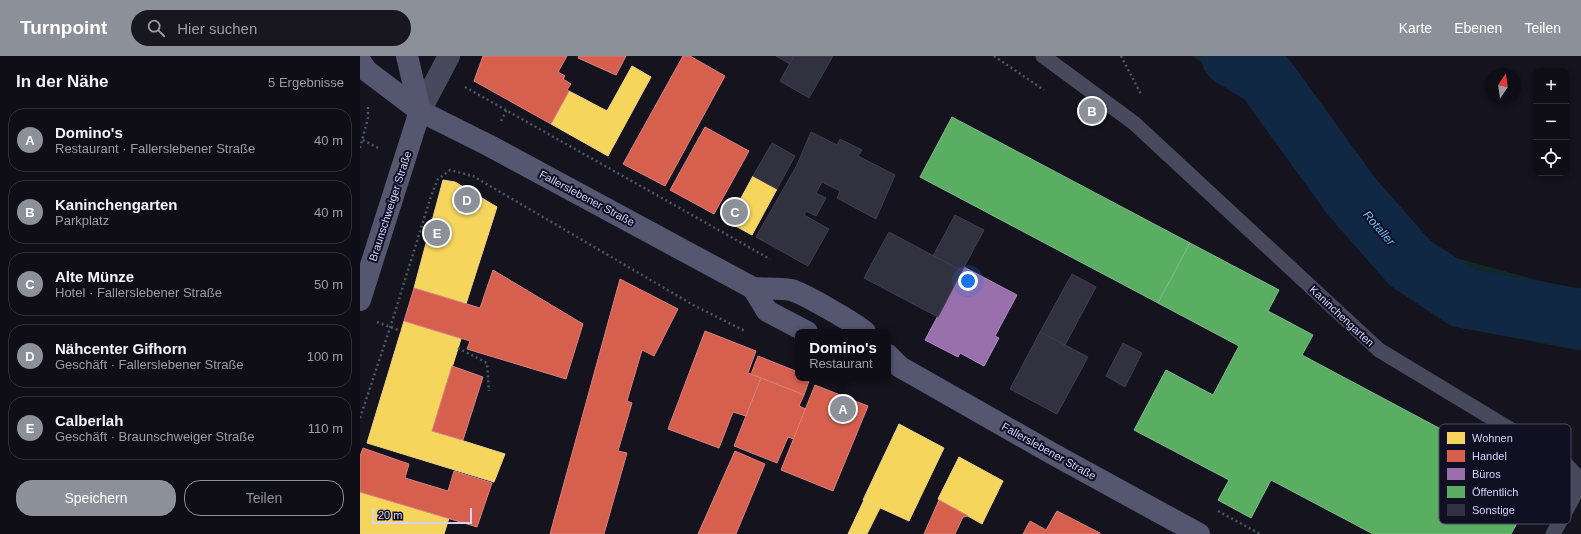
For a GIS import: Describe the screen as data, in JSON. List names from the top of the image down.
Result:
{
  "streets": {
    "street": ["Fallerslebener Straße", "Braunschweiger Straße"],
    "lane": ["Kaninchengarten"]
  },
  "crossings": [
    ["Fallerslebener Straße", "Braunschweiger Straße"]
  ],
  "water": ["Rotaller"],
  "legend": [
    "Wohnen",
    "Handel",
    "Büros",
    "Öffentlich",
    "Sonstige"
  ],
  "scale_bar": "20 m",
  "north": "top",
  "page": {
    "header": "Turnpoint",
    "search": "Hier suchen",
    "nav": ["Karte", "Ebenen", "Teilen"],
    "heading": ["In der Nähe", "5 Ergebnisse"],
    "map_buttons": ["+", "−"],
    "pins": [
      "B",
      "D",
      "C",
      "E",
      "A"
    ],
    "list": [
      {
        "mark": "A",
        "name": "Domino's",
        "note": "Restaurant · Fallerslebener Straße",
        "value": "40 m"
      },
      {
        "mark": "B",
        "name": "Kaninchengarten",
        "note": "Parkplatz",
        "value": "40 m"
      },
      {
        "mark": "C",
        "name": "Alte Münze",
        "note": "Hotel · Fallerslebener Straße",
        "value": "50 m"
      },
      {
        "mark": "D",
        "name": "Nähcenter Gifhorn",
        "note": "Geschäft · Fallerslebener Straße",
        "value": "100 m"
      },
      {
        "mark": "E",
        "name": "Calberlah",
        "note": "Geschäft · Braunschweiger Straße",
        "value": "110 m"
      }
    ],
    "popup": ["Domino's", "Restaurant"],
    "buttons": ["Speichern", "Teilen"],
    "scale": "20 m"
  }
}
